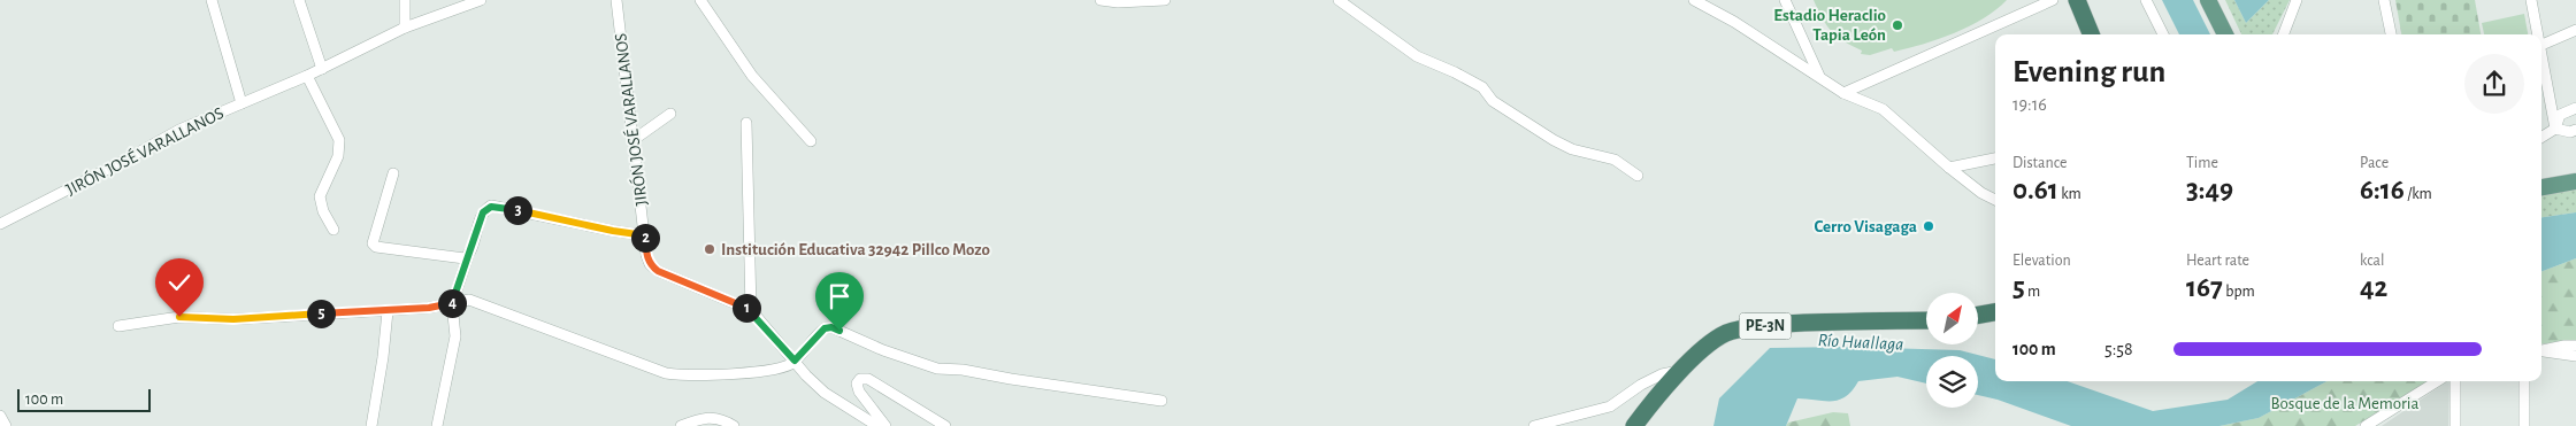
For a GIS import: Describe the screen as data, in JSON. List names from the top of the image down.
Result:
{
  "streets": {
    "highway": ["PE-3N"],
    "street": ["JIRÓN JOSÉ VARALLANOS"]
  },
  "water": ["Río Huallaga"],
  "parks": ["Bosque de la Memoria"],
  "places": ["Estadio Heraclio Tapia León", "Cerro Visagaga", "Institución Educativa 32942 Pillco Mozo"],
  "scale_bar": "100 m",
  "north": "top right",
  "page": {
    "heading": ["Evening run", "19:16"],
    "stats": [
      ["Distance", "0.61 km"],
      ["Time", "3:49"],
      ["Pace", "6:16 /km"],
      ["Elevation", "5 m"],
      ["Heart rate", "167 bpm"],
      ["kcal", "42"]
    ],
    "pins": [
      "3",
      "2",
      "4",
      "1",
      "5"
    ],
    "list": [
      {
        "name": "100 m",
        "note": "5:58"
      }
    ],
    "scale": "100 m"
  }
}
